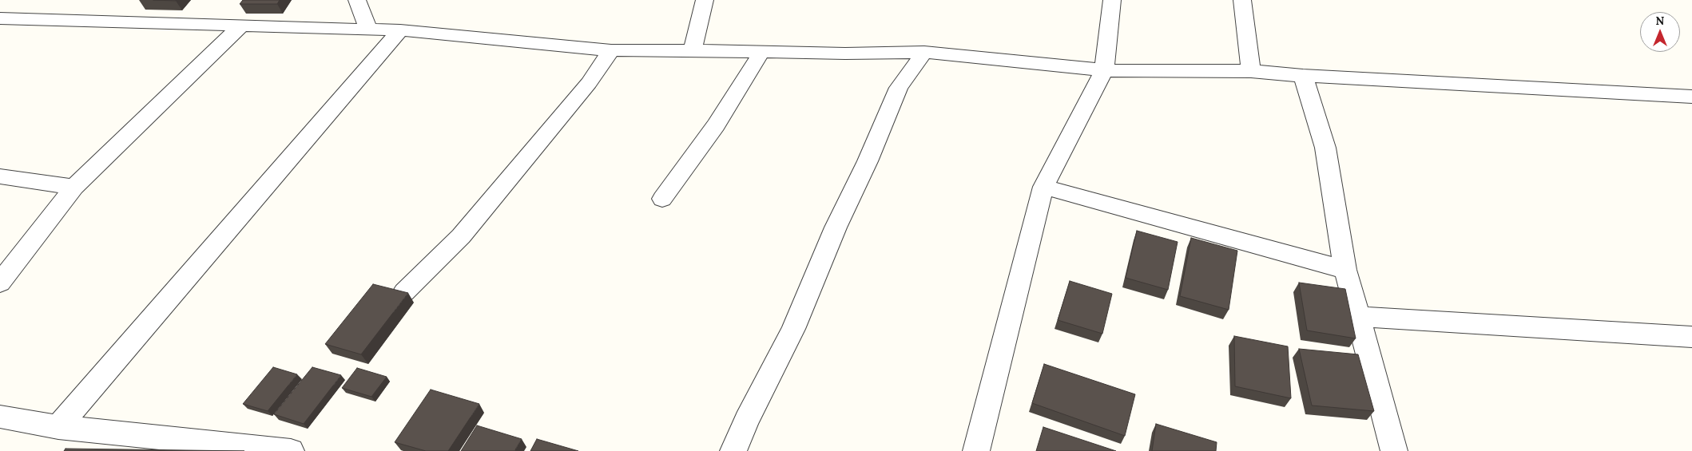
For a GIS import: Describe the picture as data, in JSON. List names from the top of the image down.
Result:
{
  "north": "top"
}
